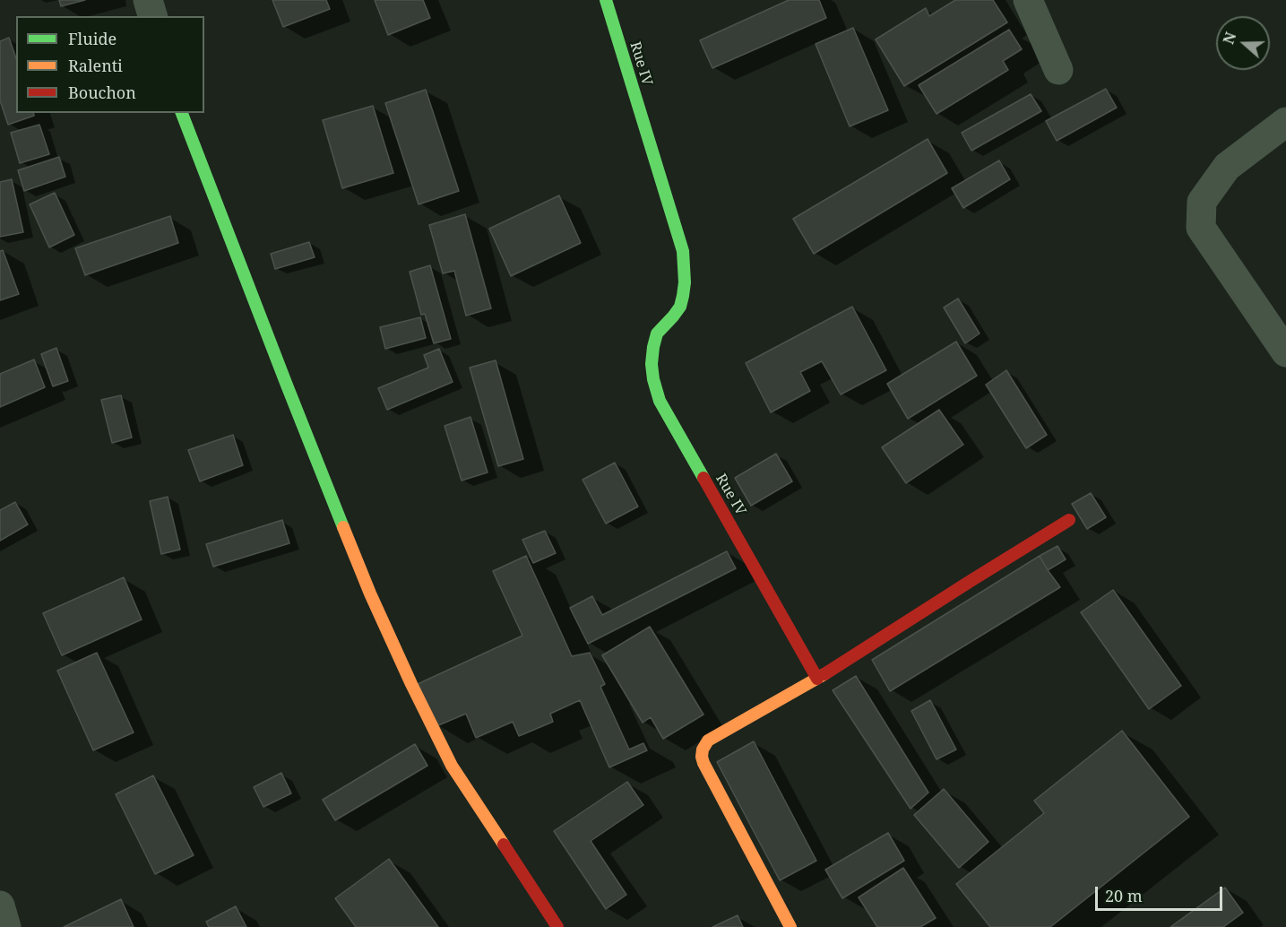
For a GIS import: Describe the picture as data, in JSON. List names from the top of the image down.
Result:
{
  "streets": {
    "street": ["Rue IV"]
  },
  "legend": ["Fluide", "Ralenti", "Bouchon"],
  "scale_bar": "20 m",
  "north": "left"
}
